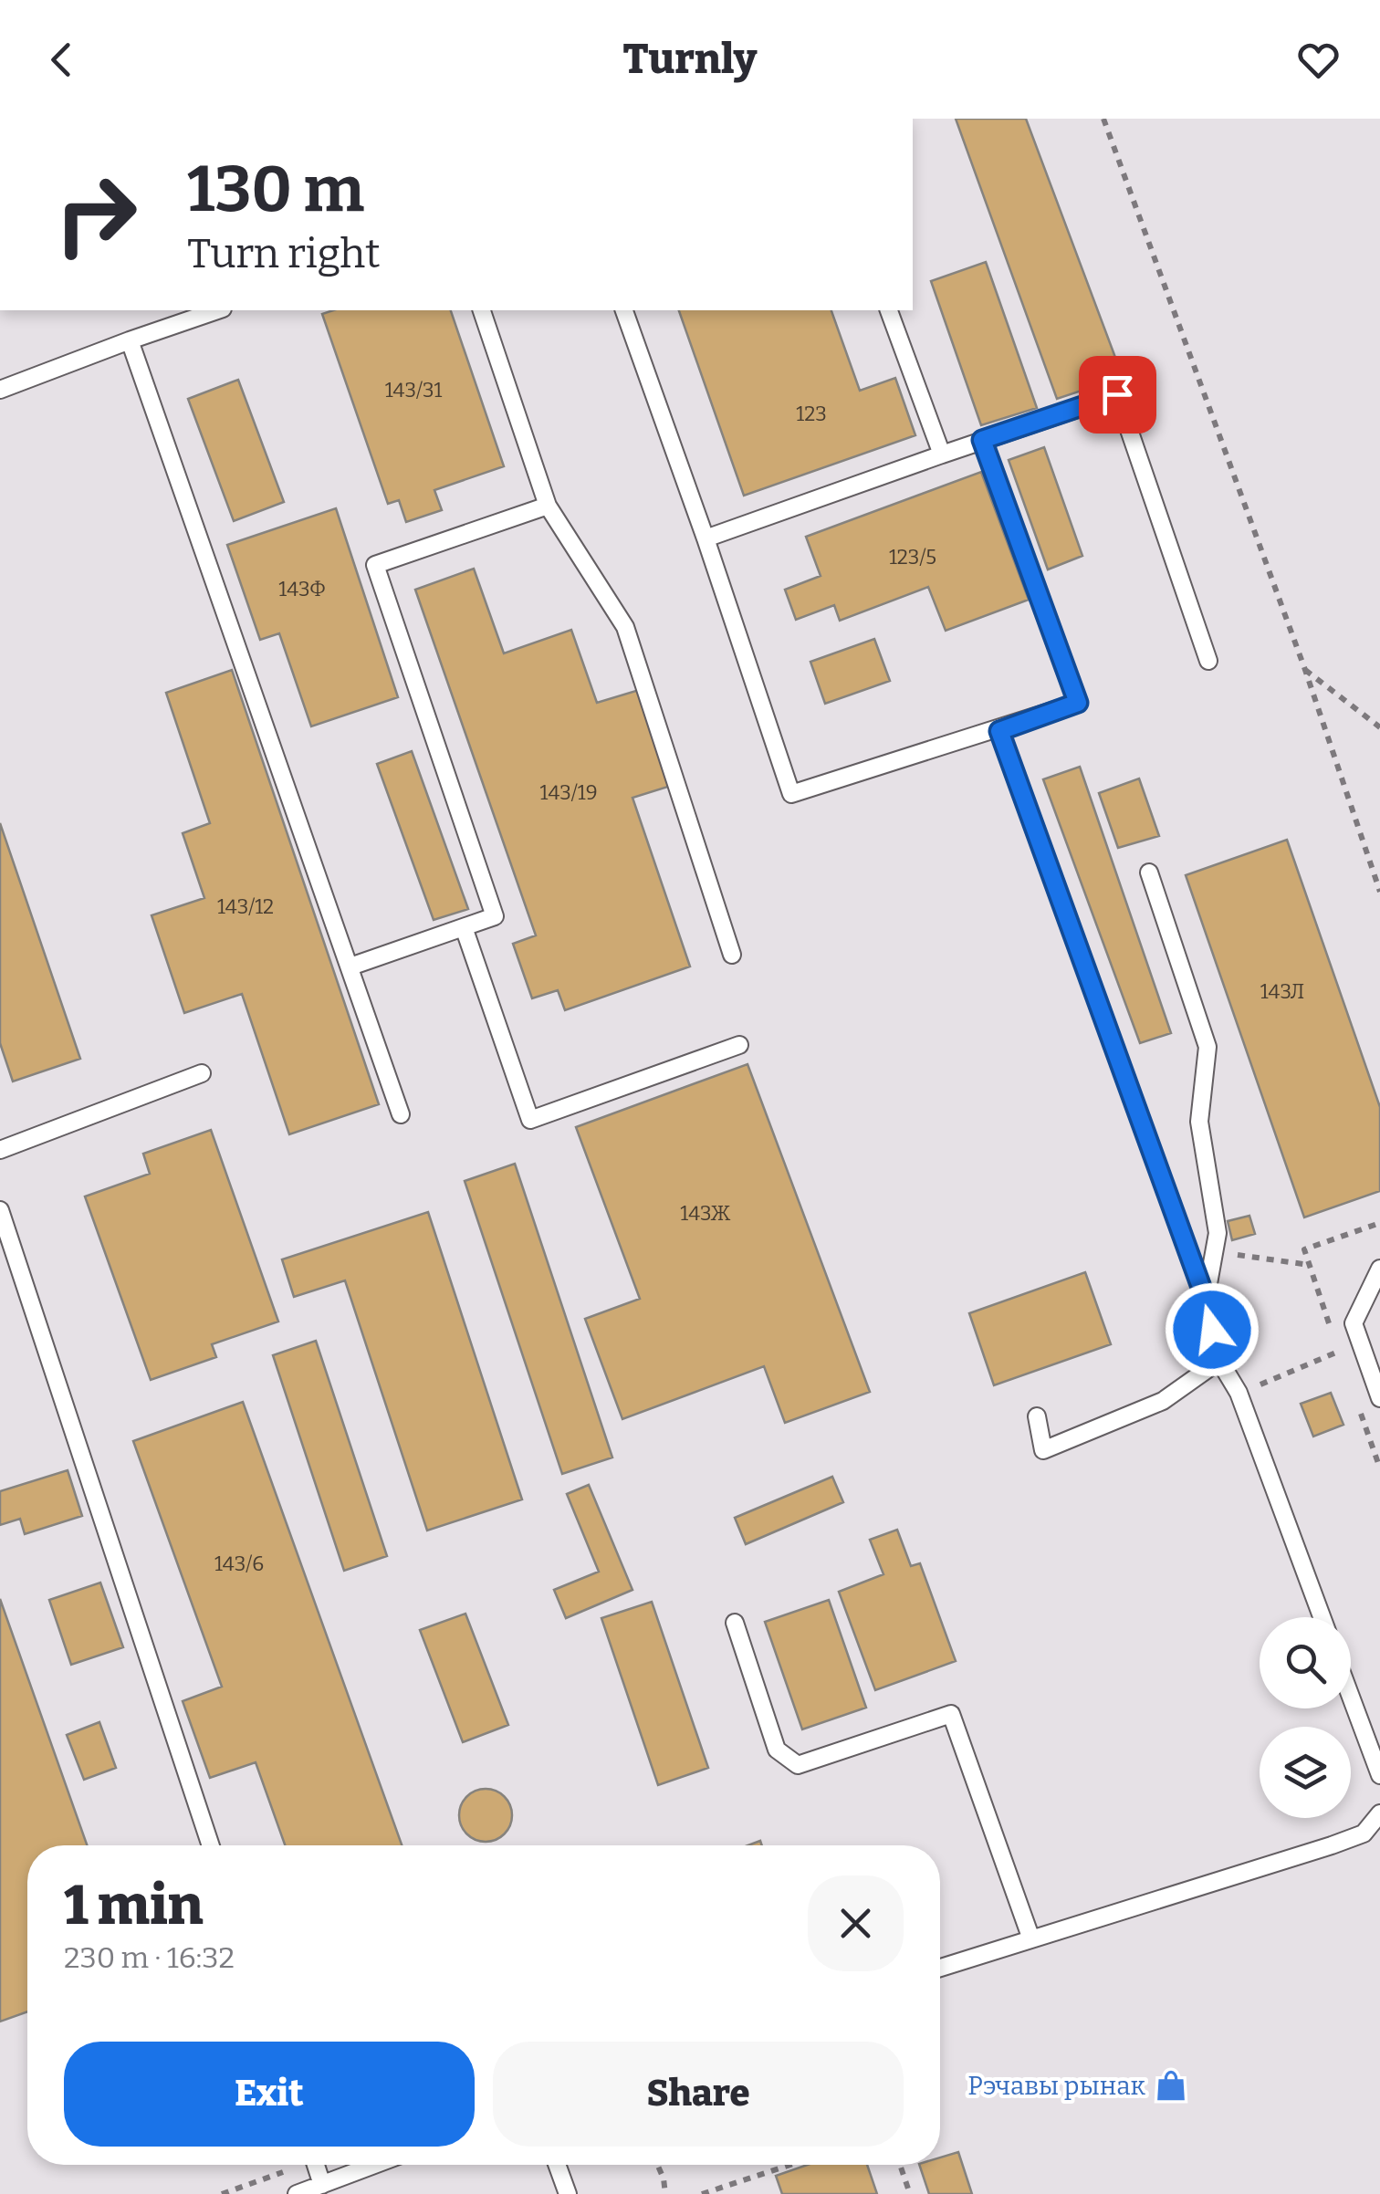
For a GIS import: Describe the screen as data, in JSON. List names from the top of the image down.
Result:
{
  "places": {
    "shop": ["Рэчавы рынак"]
  },
  "house_numbers": [
    "143/31",
    "123",
    "123/5",
    "143Ф",
    "143/19",
    "143/12",
    "143Л",
    "143Ж",
    "143/6"
  ],
  "page": {
    "header": "Turnly",
    "turn": ["130 m", "Turn right"],
    "heading": ["1 min", "230 m · 16:32"],
    "buttons": ["Exit", "Share"]
  }
}
